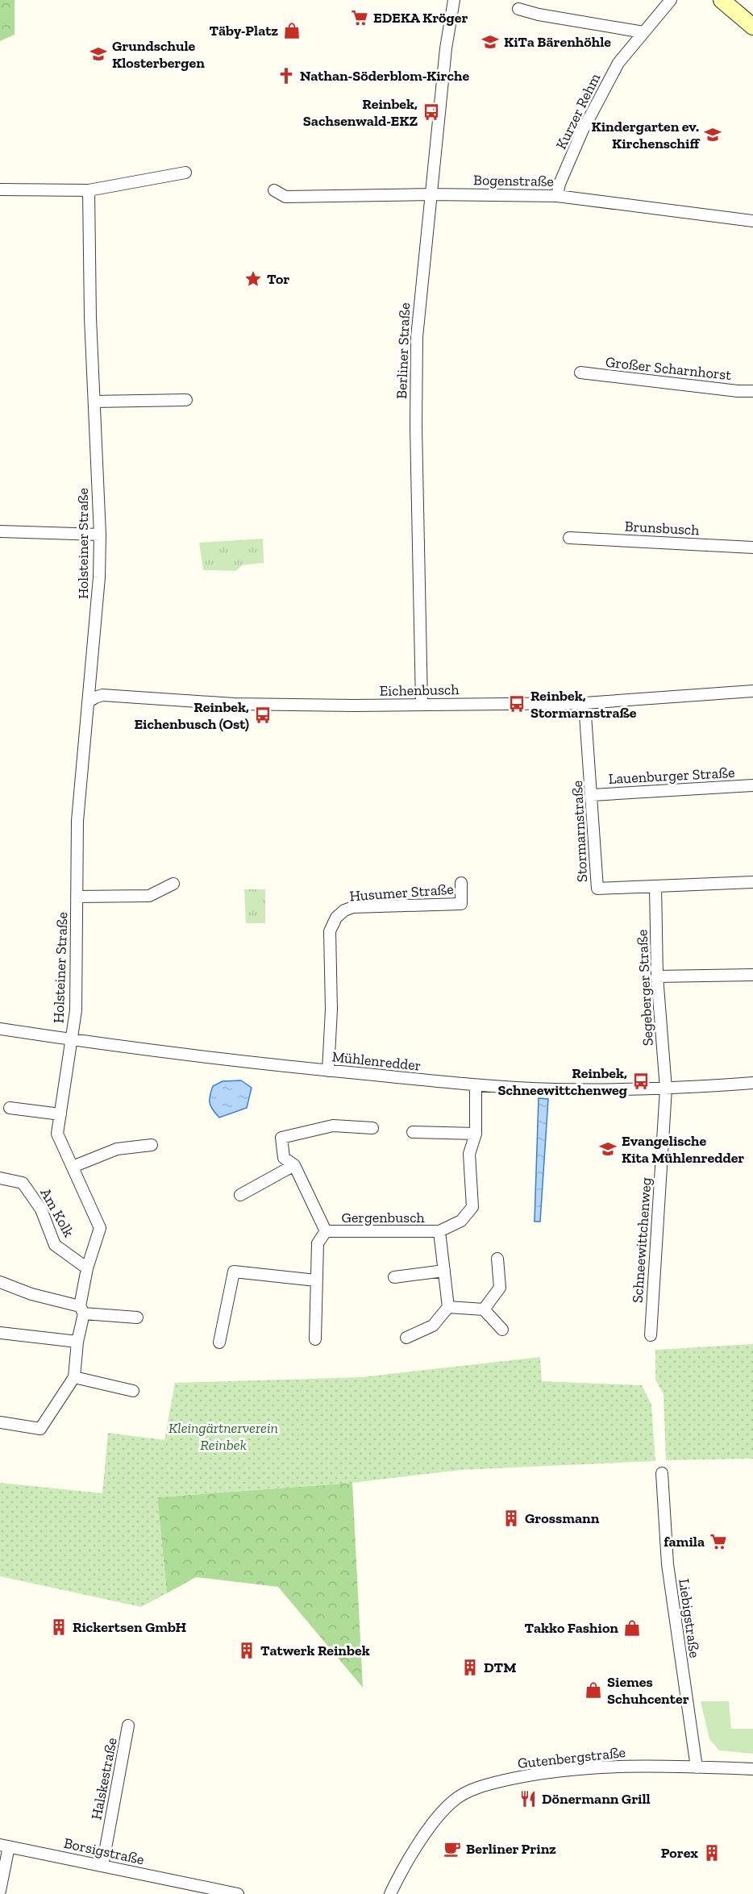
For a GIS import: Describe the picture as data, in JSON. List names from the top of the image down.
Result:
{
  "streets": {
    "street": [
      "Kurzer Rehm",
      "Bogenstraße",
      "Berliner Straße",
      "Großer Scharnhorst",
      "Brunsbusch",
      "Holsteiner Straße",
      "Eichenbusch",
      "Lauenburger Straße",
      "Stormarnstraße",
      "Husumer Straße",
      "Segeberger Straße",
      "Mühlenredder",
      "Am Kolk",
      "Gergenbusch",
      "Schneewittchenweg",
      "Liebigstraße",
      "Gutenbergstraße",
      "Halskestraße",
      "Borsigstraße"
    ]
  },
  "crossings": [
    ["Kurzer Rehm", "Bogenstraße"],
    ["Bogenstraße", "Berliner Straße"],
    ["Berliner Straße", "Eichenbusch"],
    ["Holsteiner Straße", "Eichenbusch"],
    ["Holsteiner Straße", "Mühlenredder"],
    ["Holsteiner Straße", "Am Kolk"],
    ["Eichenbusch", "Stormarnstraße"],
    ["Lauenburger Straße", "Stormarnstraße"],
    ["Stormarnstraße", "Segeberger Straße"],
    ["Husumer Straße", "Mühlenredder"],
    ["Segeberger Straße", "Mühlenredder"],
    ["Segeberger Straße", "Schneewittchenweg"],
    ["Mühlenredder", "Am Kolk"],
    ["Mühlenredder", "Gergenbusch"],
    ["Mühlenredder", "Schneewittchenweg"],
    ["Liebigstraße", "Gutenbergstraße"],
    ["Halskestraße", "Borsigstraße"]
  ],
  "parks": ["Kleingärtnerverein Reinbek"],
  "places": {
    "supermarket": ["EDEKA Kröger", "famila"],
    "shop": ["Täby-Platz", "Takko Fashion", "Siemes Schuhcenter"],
    "school or university": [
      "KiTa Bärenhöhle",
      "Grundschule Klosterbergen",
      "Kindergarten ev. Kirchenschiff",
      "Evangelische Kita Mühlenredder"
    ],
    "church": ["Nathan-Söderblom-Kirche"],
    "bus stop": [
      "Reinbek, Sachsenwald-EKZ",
      "Reinbek, Stormarnstraße",
      "Reinbek, Eichenbusch (Ost)",
      "Reinbek, Schneewittchenweg"
    ],
    "place": ["Tor"],
    "building": [
      "Grossmann",
      "Rickertsen GmbH",
      "Tatwerk Reinbek",
      "DTM",
      "Porex"
    ],
    "restaurant": ["Dönermann Grill"],
    "cafe": ["Berliner Prinz"]
  }
}
